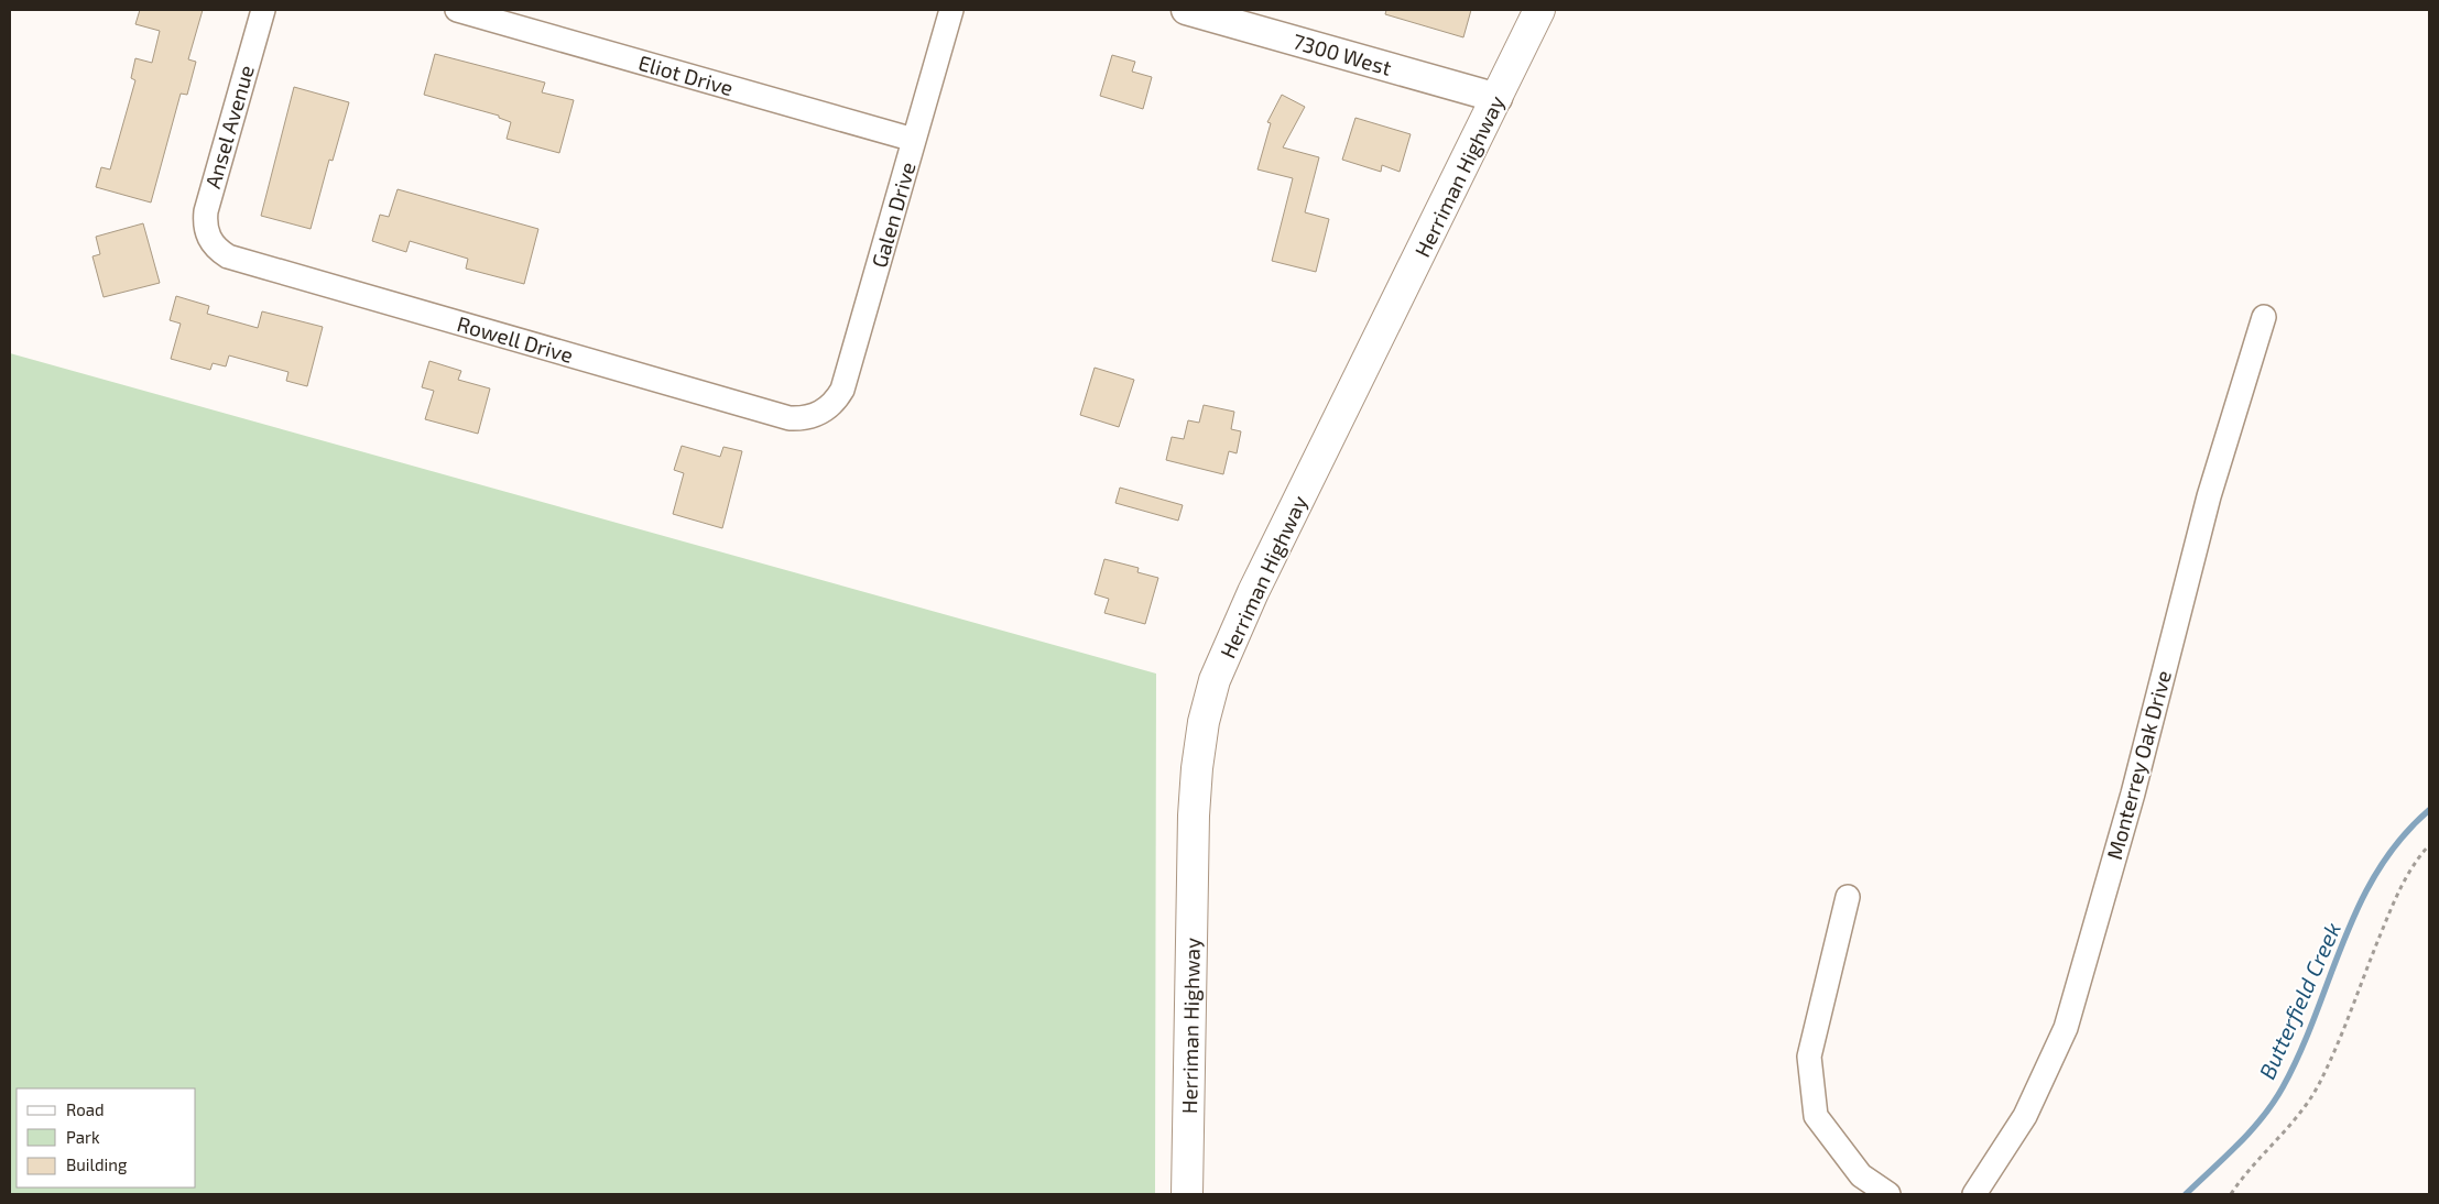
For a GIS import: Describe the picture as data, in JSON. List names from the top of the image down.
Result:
{
  "streets": {
    "main road": ["Herriman Highway"],
    "street": [
      "7300 West",
      "Eliot Drive",
      "Ansel Avenue",
      "Galen Drive",
      "Rowell Drive",
      "Monterrey Oak Drive"
    ]
  },
  "crossings": [
    ["7300 West", "Herriman Highway"],
    ["Eliot Drive", "Galen Drive"],
    ["Ansel Avenue", "Rowell Drive"],
    ["Galen Drive", "Rowell Drive"]
  ],
  "water": ["Butterfield Creek"],
  "legend": ["Road", "Park", "Building"]
}
